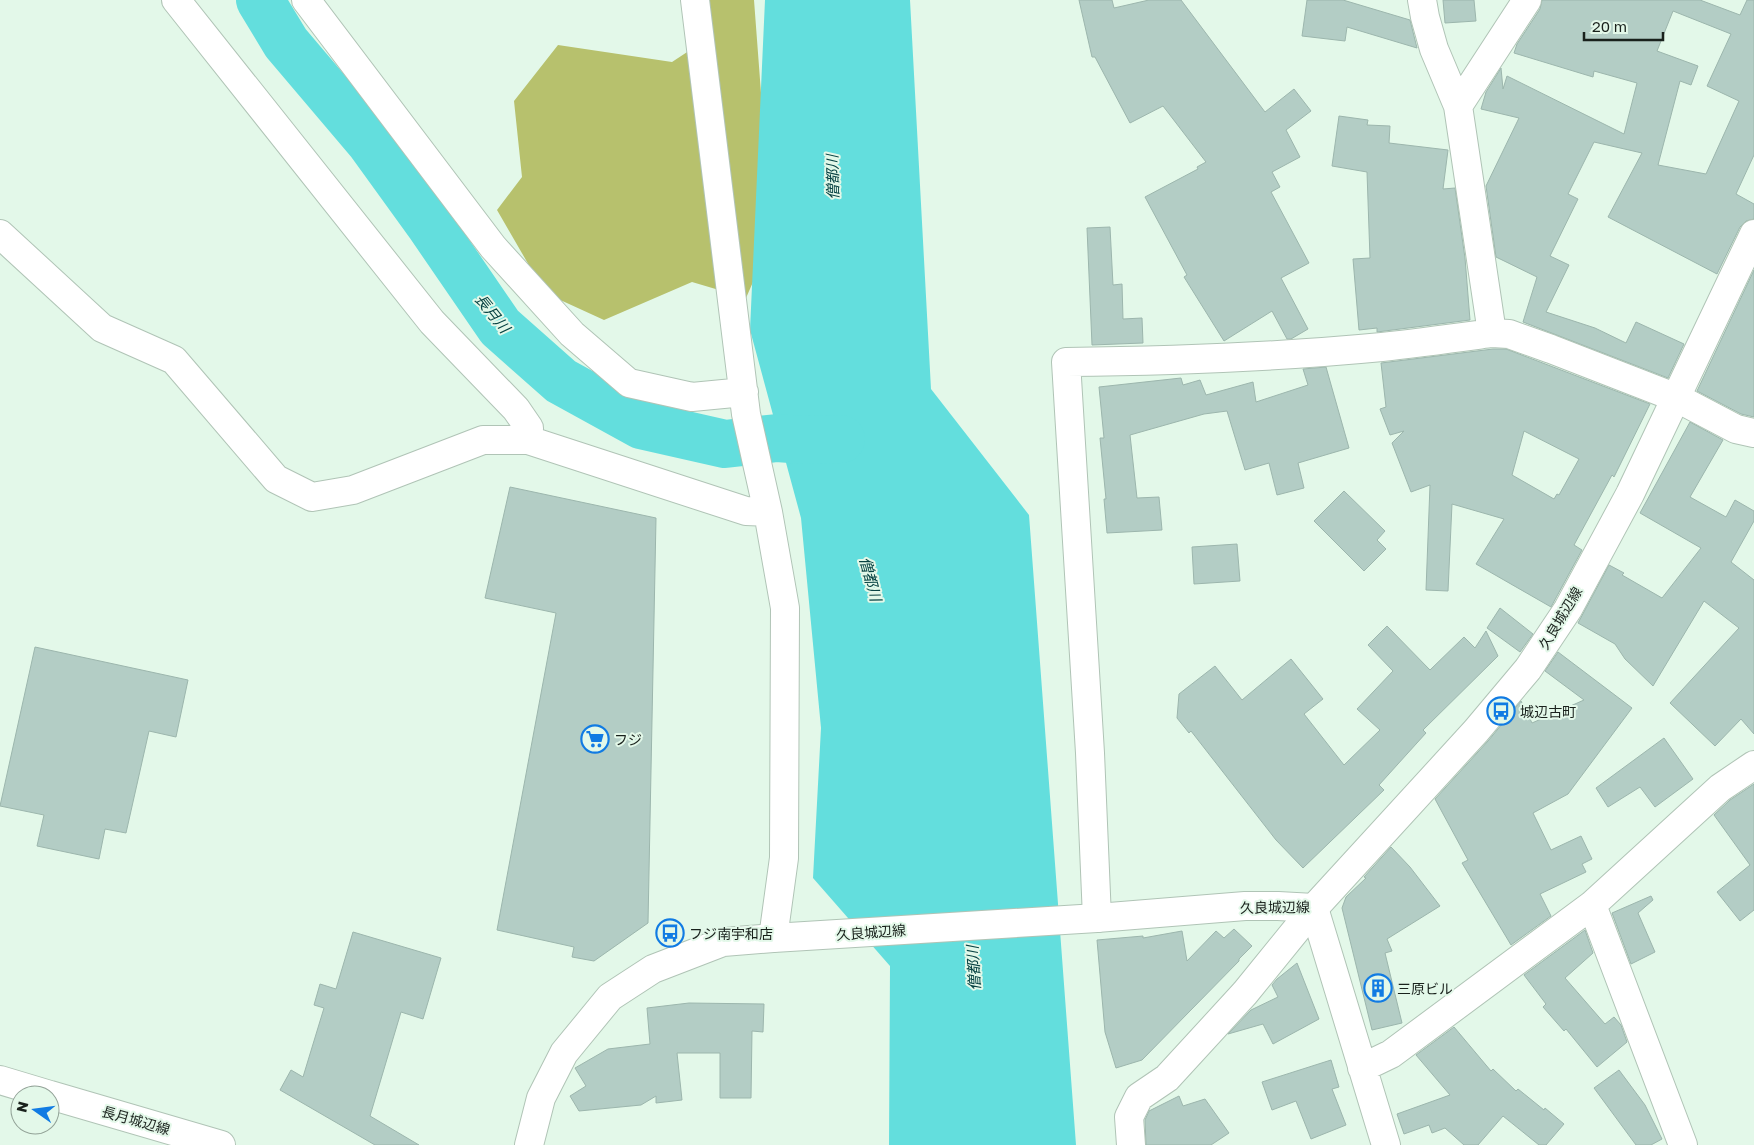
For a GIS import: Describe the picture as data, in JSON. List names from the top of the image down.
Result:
{
  "streets": {
    "street": ["久良城辺線", "長月城辺線"]
  },
  "water": ["僧都川", "長月川"],
  "places": {
    "bus stop": ["城辺古町", "フジ南宇和店"],
    "supermarket": ["フジ"],
    "building": ["三原ビル"]
  },
  "scale_bar": "20 m",
  "north": "left"
}
